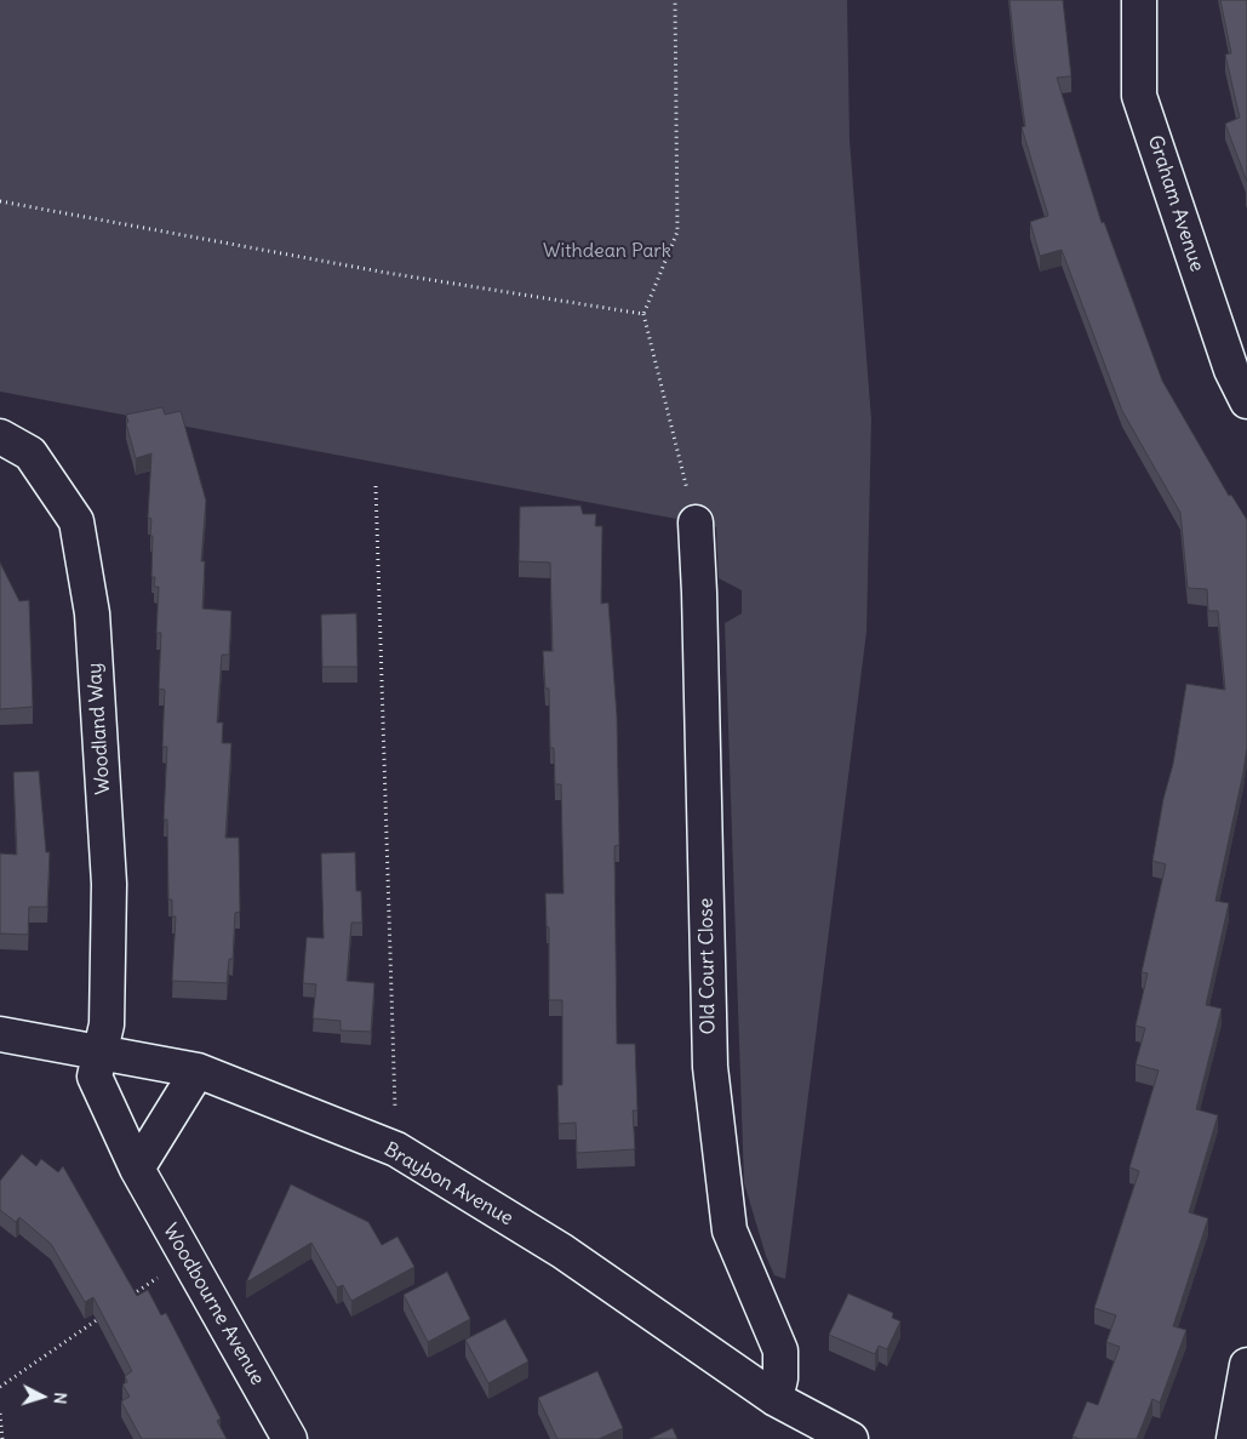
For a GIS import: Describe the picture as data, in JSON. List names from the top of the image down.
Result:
{
  "streets": {
    "street": [
      "Graham Avenue",
      "Woodland Way",
      "Old Court Close",
      "Braybon Avenue",
      "Woodbourne Avenue"
    ]
  },
  "crossings": [
    ["Woodland Way", "Braybon Avenue"],
    ["Woodland Way", "Woodbourne Avenue"],
    ["Old Court Close", "Braybon Avenue"],
    ["Braybon Avenue", "Woodbourne Avenue"]
  ],
  "parks": ["Withdean Park"],
  "north": "right"
}
